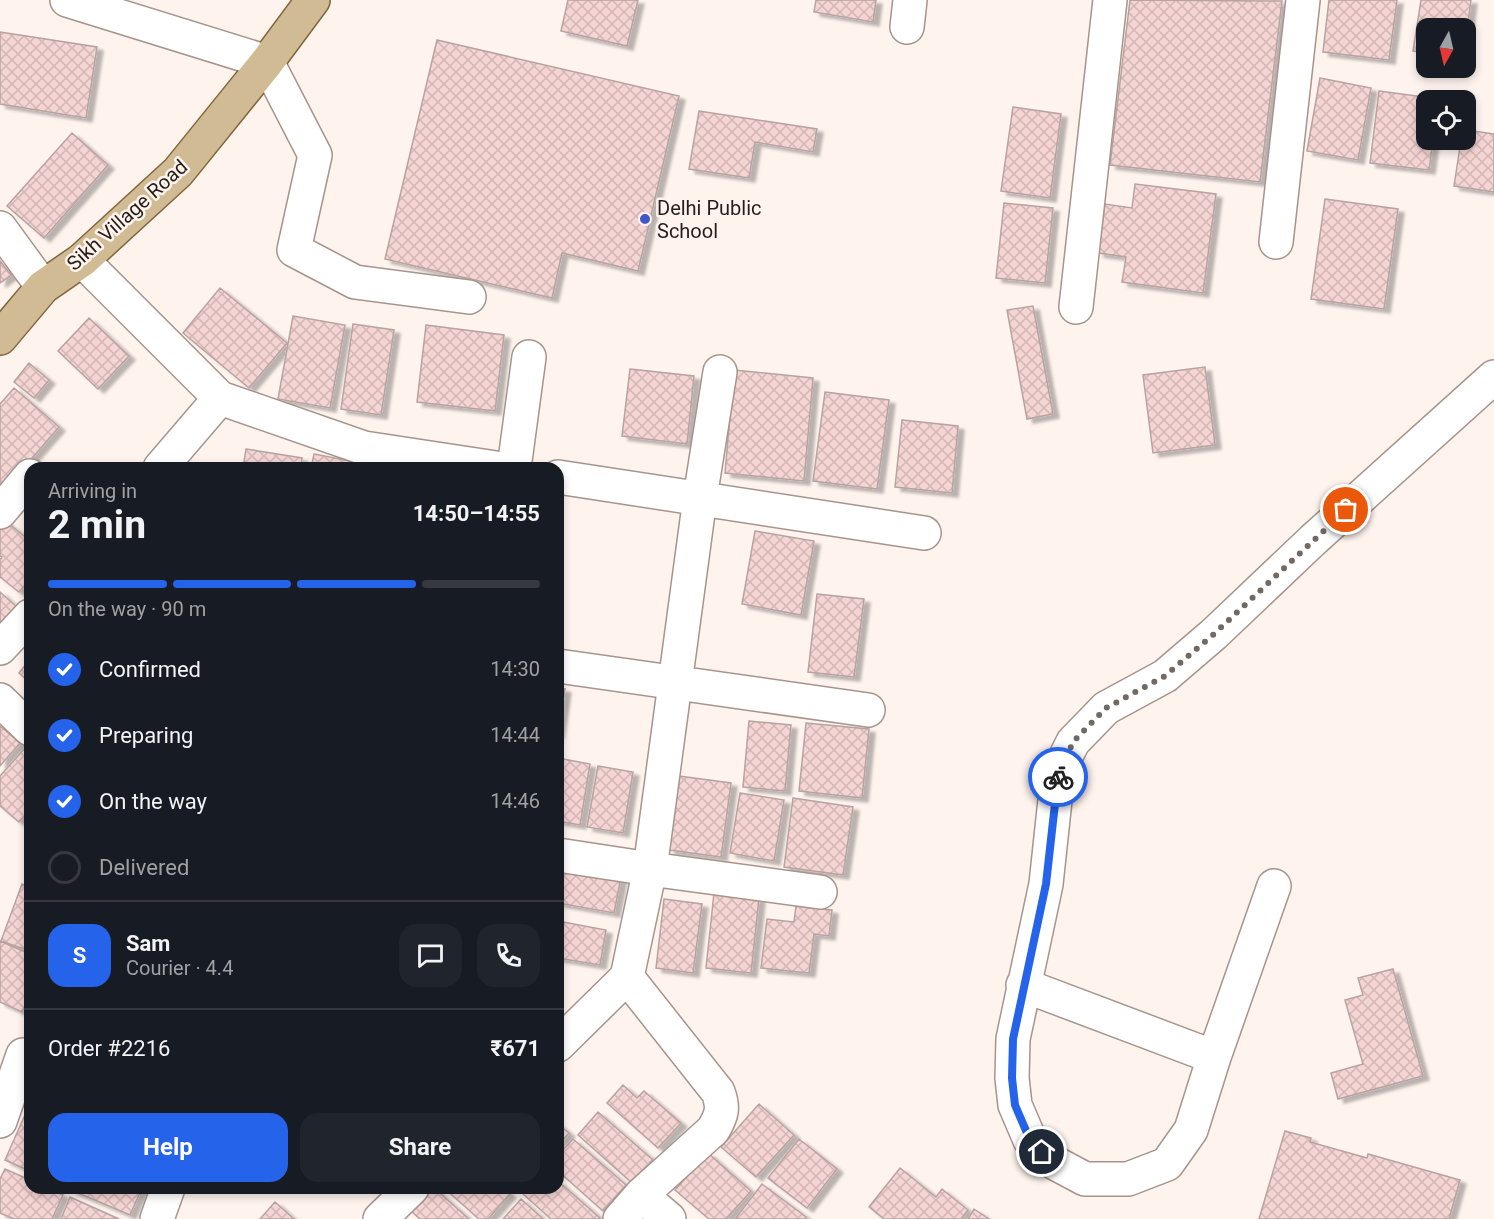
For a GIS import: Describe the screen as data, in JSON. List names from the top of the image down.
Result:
{
  "streets": {
    "main road": ["Sikh Village Road"]
  },
  "places": ["Delhi Public School"],
  "north": "bottom",
  "page": {
    "heading": ["2 min", "Arriving in", "14:50–14:55"],
    "panel": [
      "Sam",
      "Courier · 4.4",
      "Order #2216",
      "₹671"
    ],
    "bar": "On the way · 90 m",
    "list": [
      ["Confirmed", "14:30"],
      ["Preparing", "14:44"],
      ["On the way", "14:46"],
      "Delivered"
    ],
    "round": "S",
    "buttons": ["Help", "Share"]
  }
}
